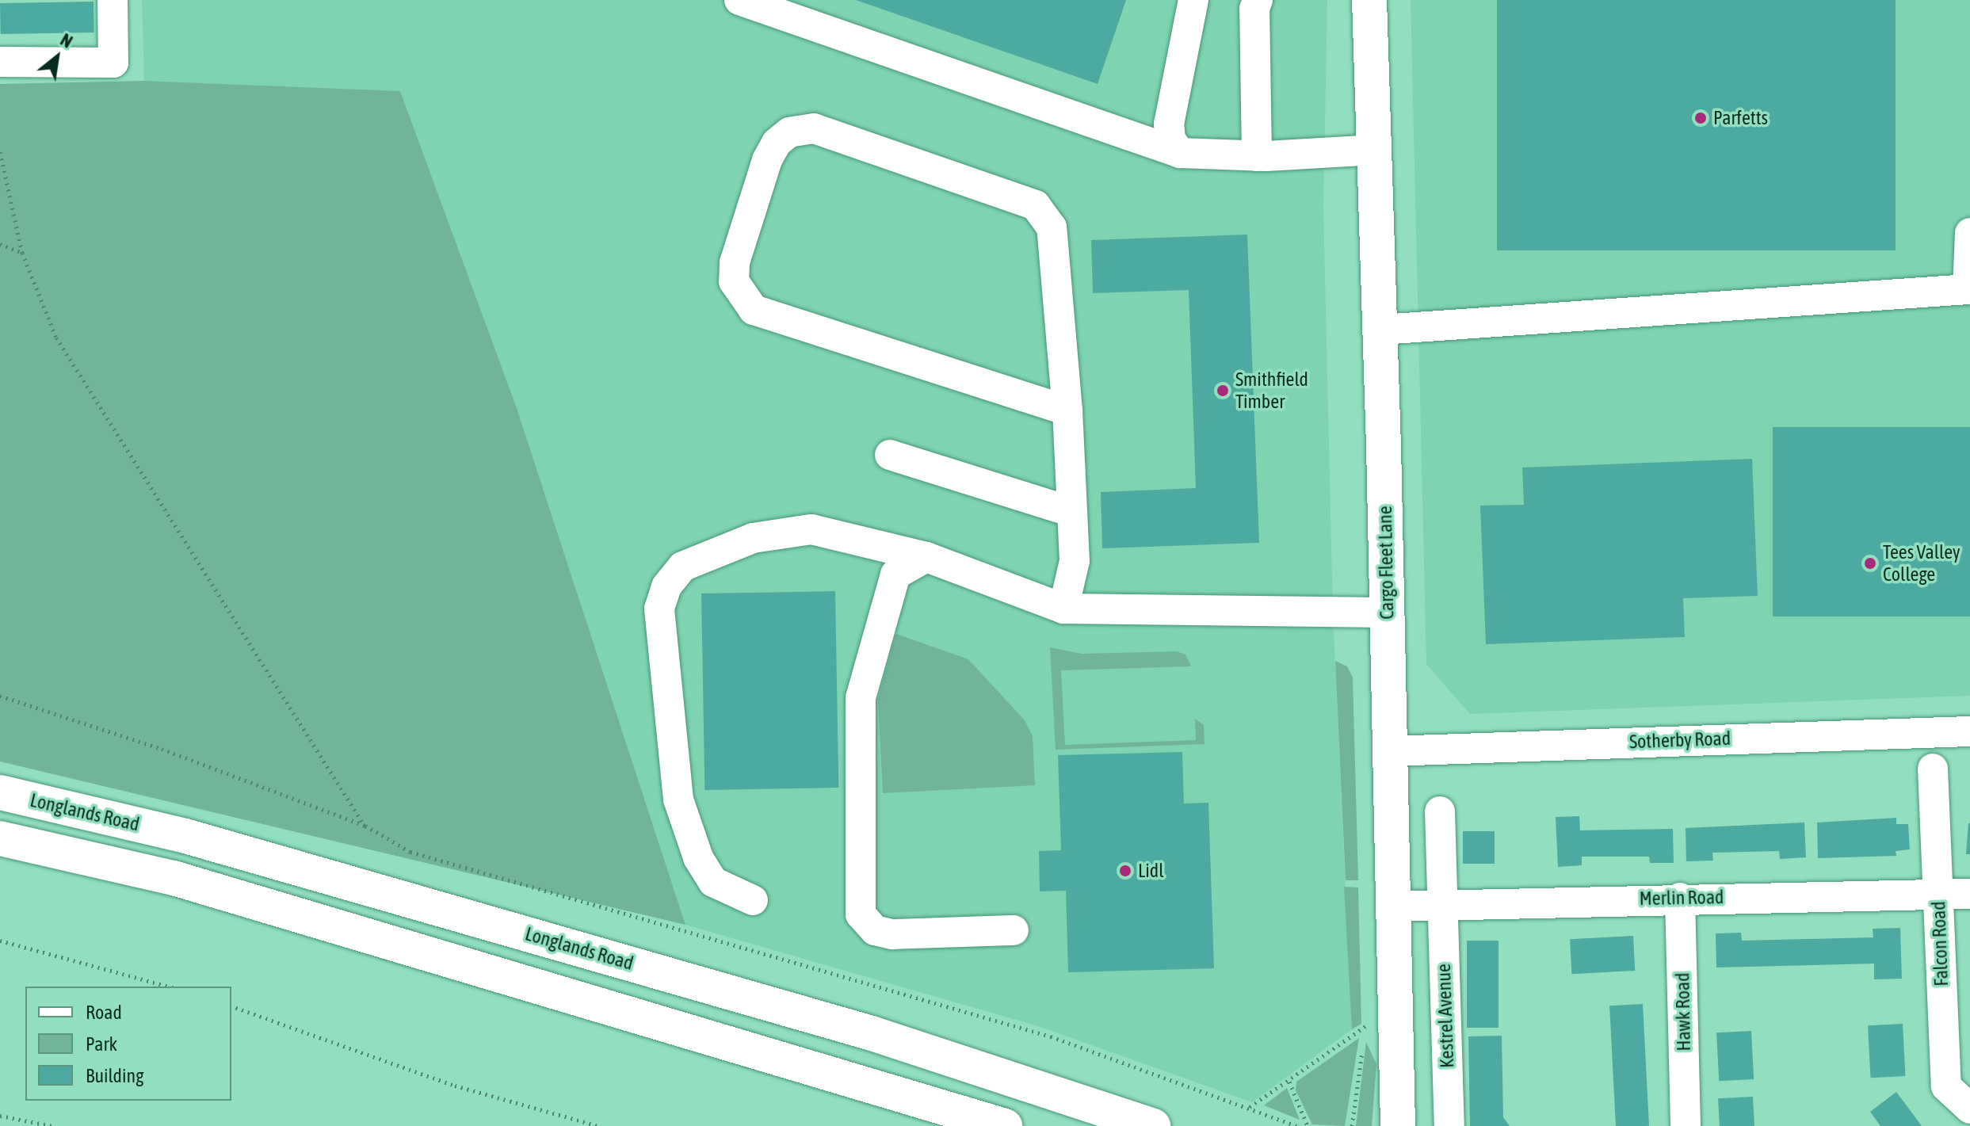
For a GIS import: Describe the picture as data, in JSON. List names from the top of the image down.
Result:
{
  "streets": {
    "main road": ["Cargo Fleet Lane", "Longlands Road"],
    "street": [
      "Sotherby Road",
      "Merlin Road",
      "Falcon Road",
      "Hawk Road",
      "Kestrel Avenue"
    ]
  },
  "crossings": [
    ["Cargo Fleet Lane", "Sotherby Road"],
    ["Cargo Fleet Lane", "Merlin Road"],
    ["Merlin Road", "Falcon Road"],
    ["Merlin Road", "Hawk Road"],
    ["Merlin Road", "Kestrel Avenue"]
  ],
  "places": [
    "Parfetts",
    "Smithfield Timber",
    "Tees Valley College",
    "Lidl"
  ],
  "legend": ["Road", "Park", "Building"],
  "north": "top right"
}
